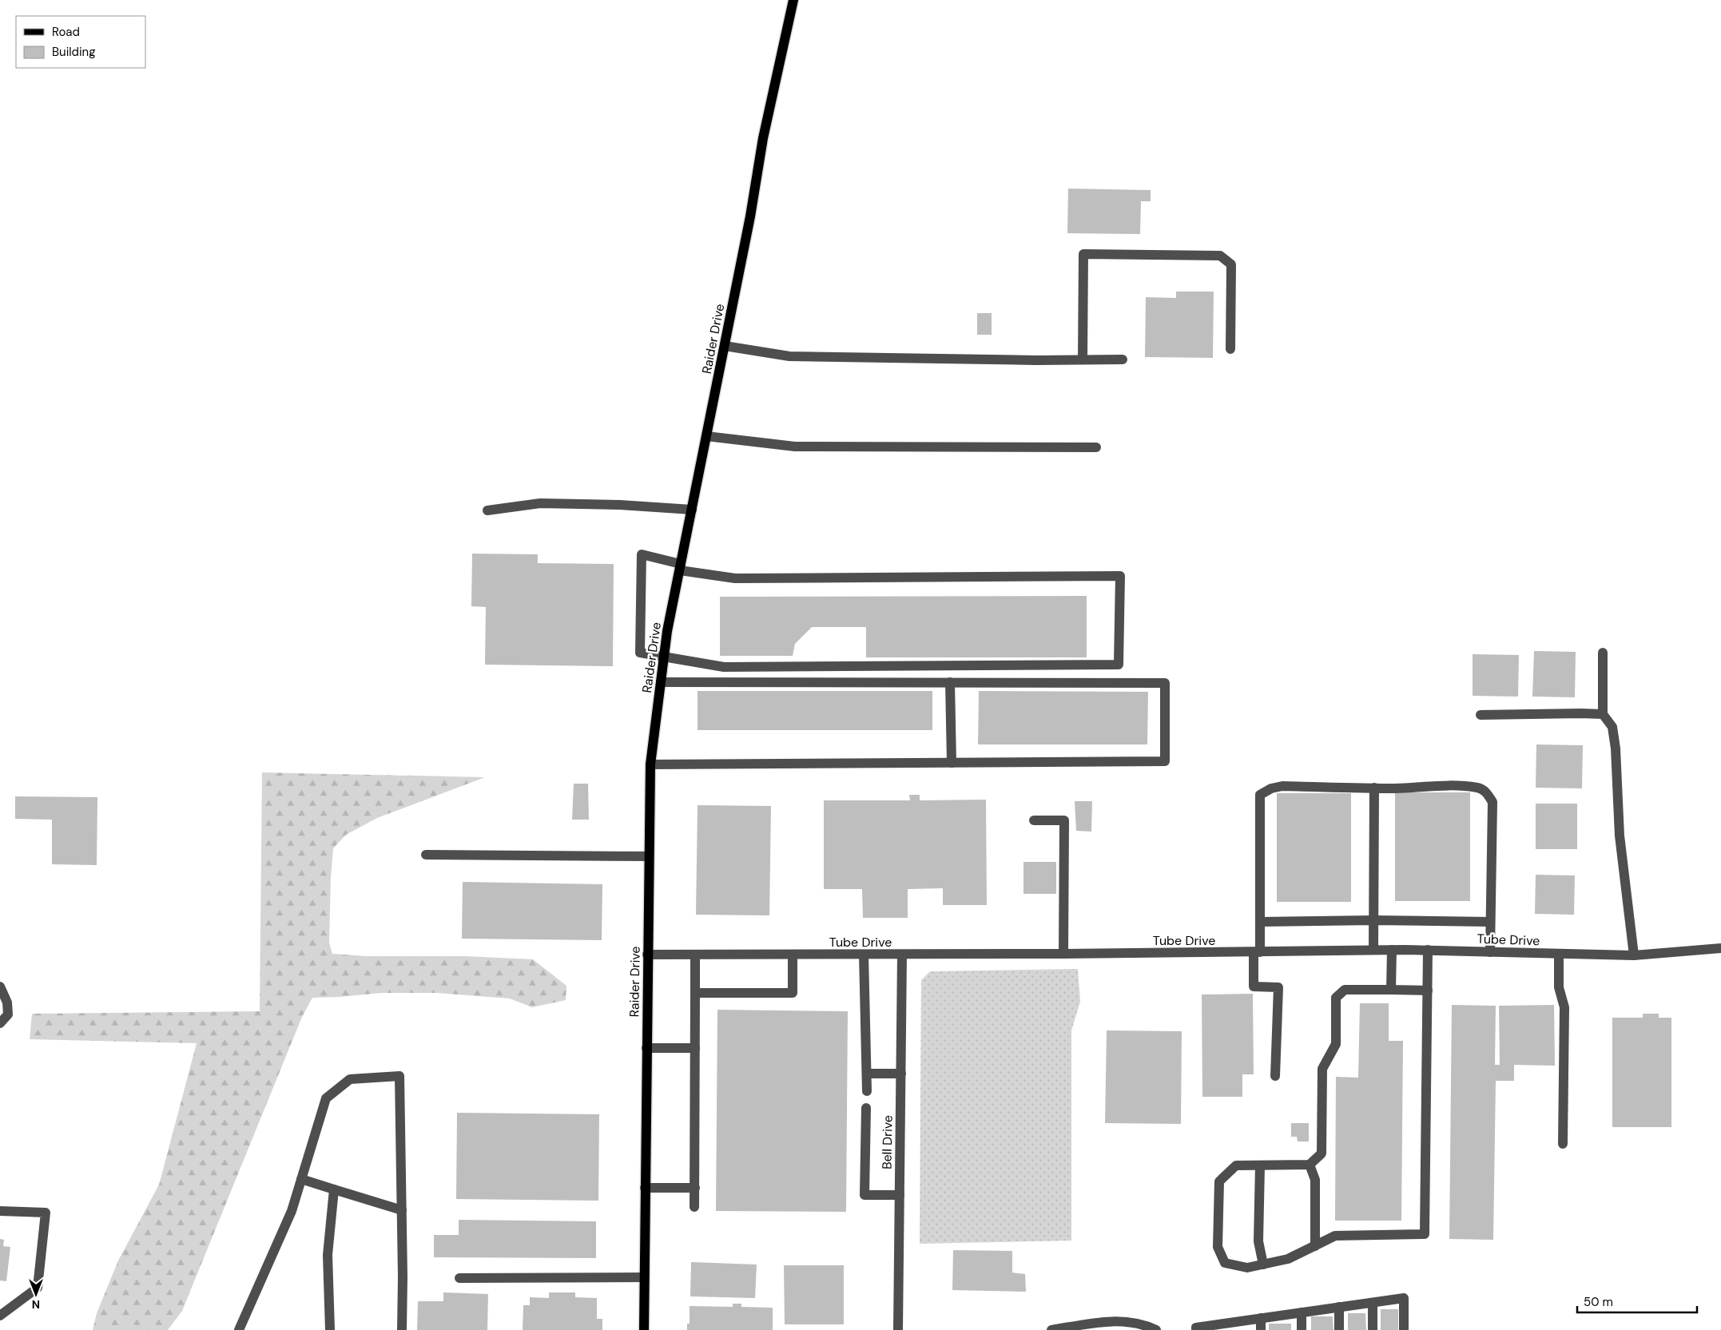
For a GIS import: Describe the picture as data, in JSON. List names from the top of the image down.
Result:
{
  "streets": {
    "main road": ["Raider Drive"],
    "street": ["Tube Drive", "Bell Drive"]
  },
  "crossings": [
    ["Raider Drive", "Tube Drive"],
    ["Tube Drive", "Bell Drive"]
  ],
  "legend": ["Road", "Building"],
  "scale_bar": "50 m",
  "north": "bottom"
}
